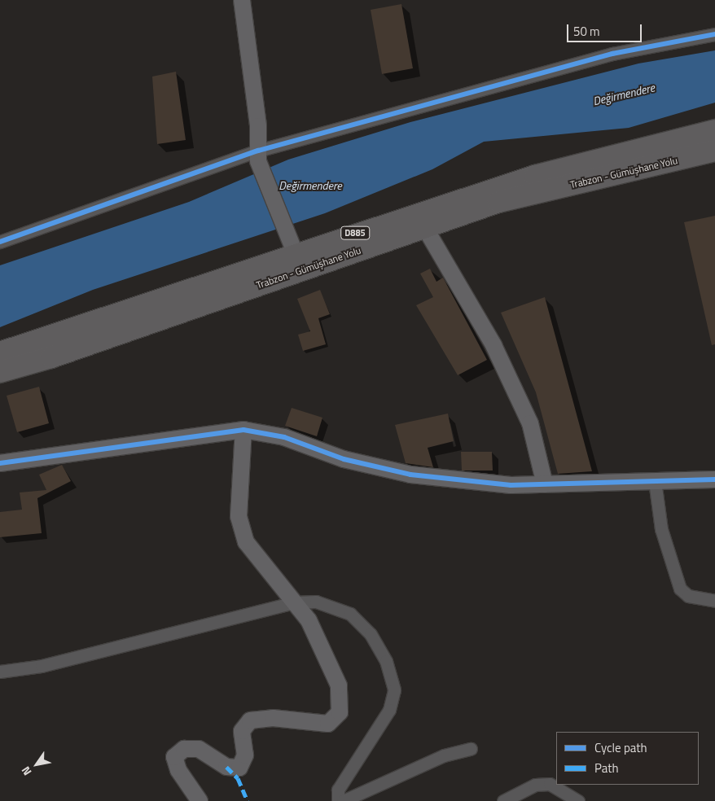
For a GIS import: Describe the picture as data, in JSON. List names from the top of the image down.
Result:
{
  "streets": {
    "highway": ["Trabzon - Gümüşhane Yolu", "D885"]
  },
  "water": ["Değirmendere"],
  "legend": ["Cycle path", "Path"],
  "scale_bar": "50 m",
  "north": "bottom left"
}
